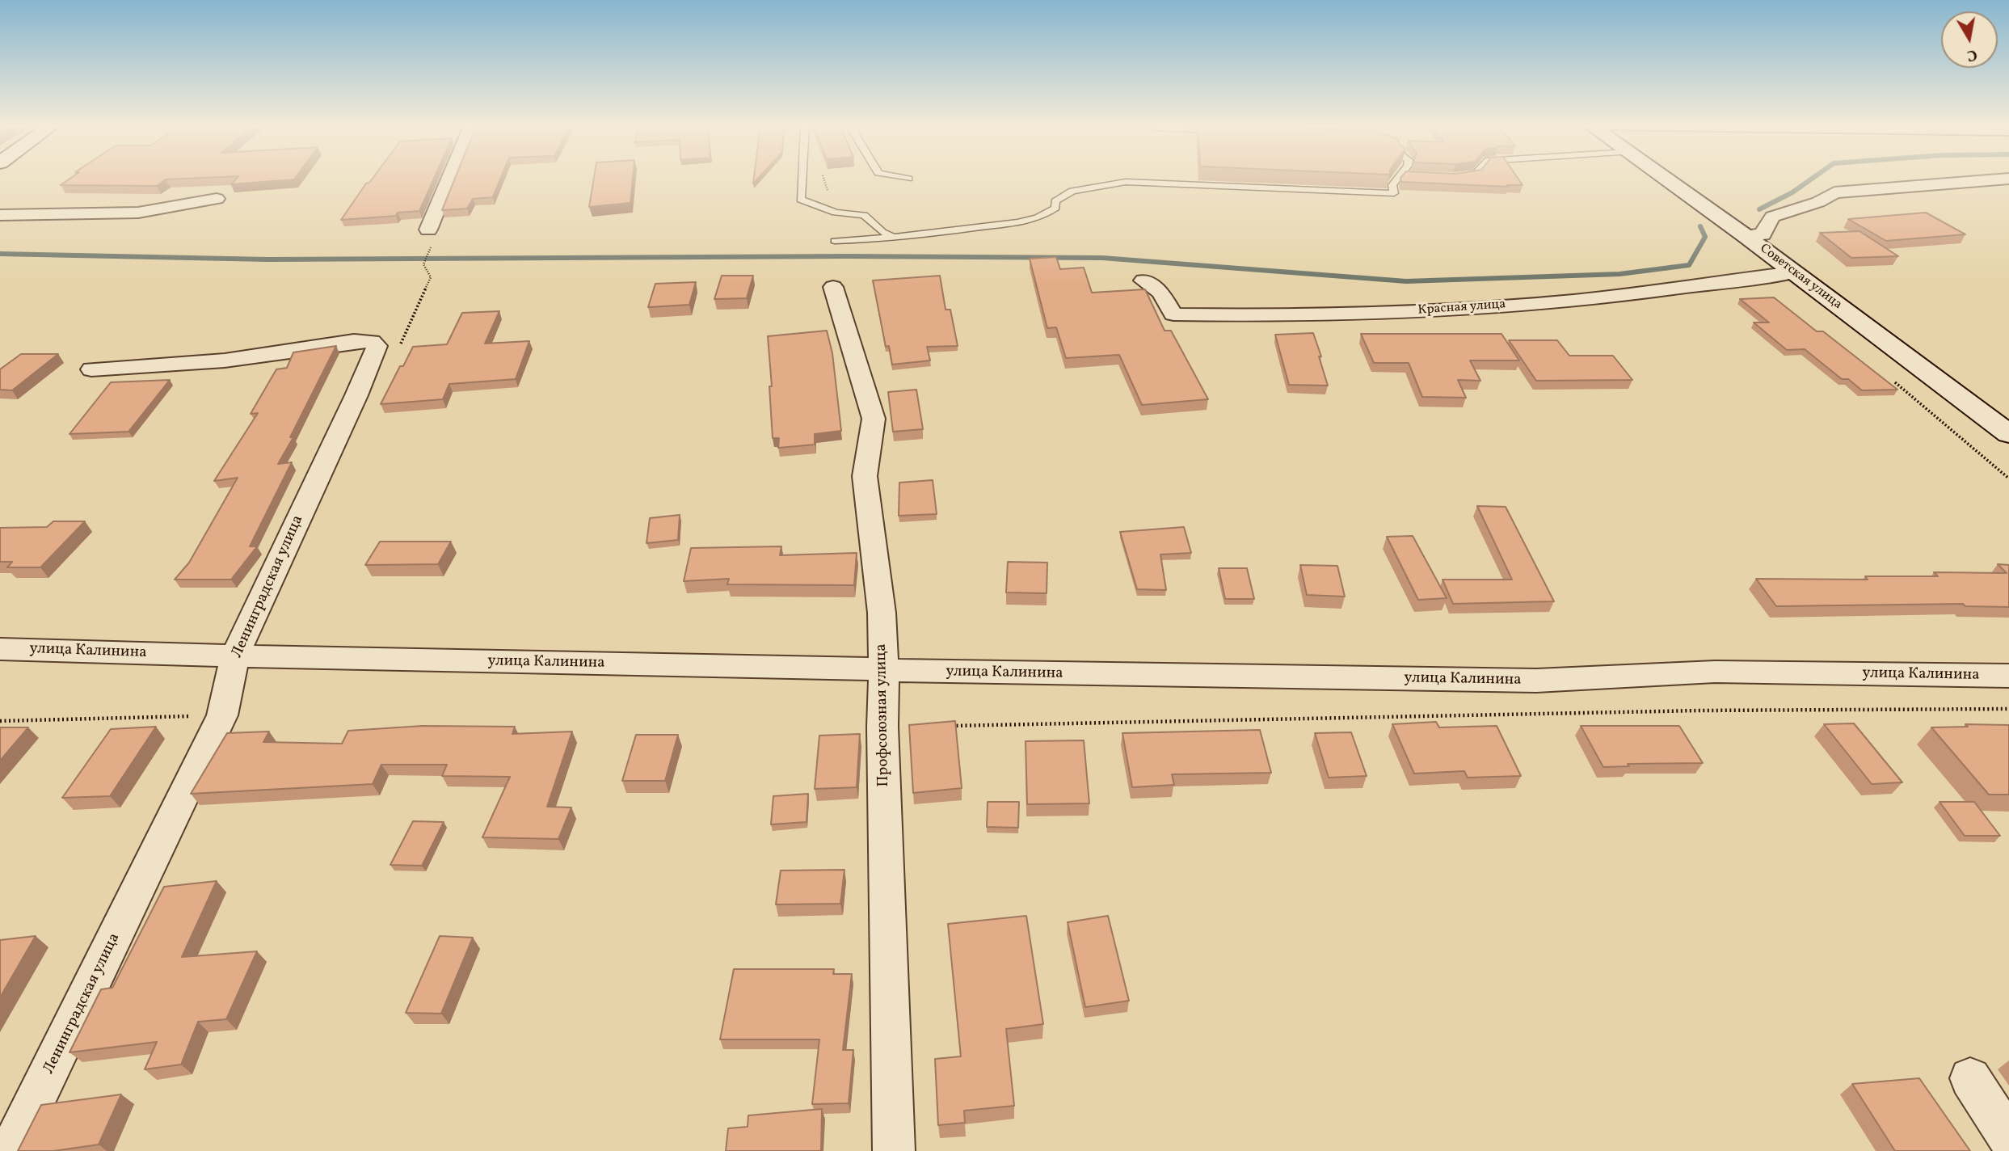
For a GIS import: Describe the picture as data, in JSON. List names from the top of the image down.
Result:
{
  "streets": {
    "street": [
      "Советская улица",
      "Красная улица",
      "Ленинградская улица",
      "улица Калинина",
      "Профсоюзная улица"
    ]
  },
  "crossings": [
    ["Советская улица", "Красная улица"],
    ["Ленинградская улица", "улица Калинина"],
    ["улица Калинина", "Профсоюзная улица"]
  ],
  "north": "bottom"
}
